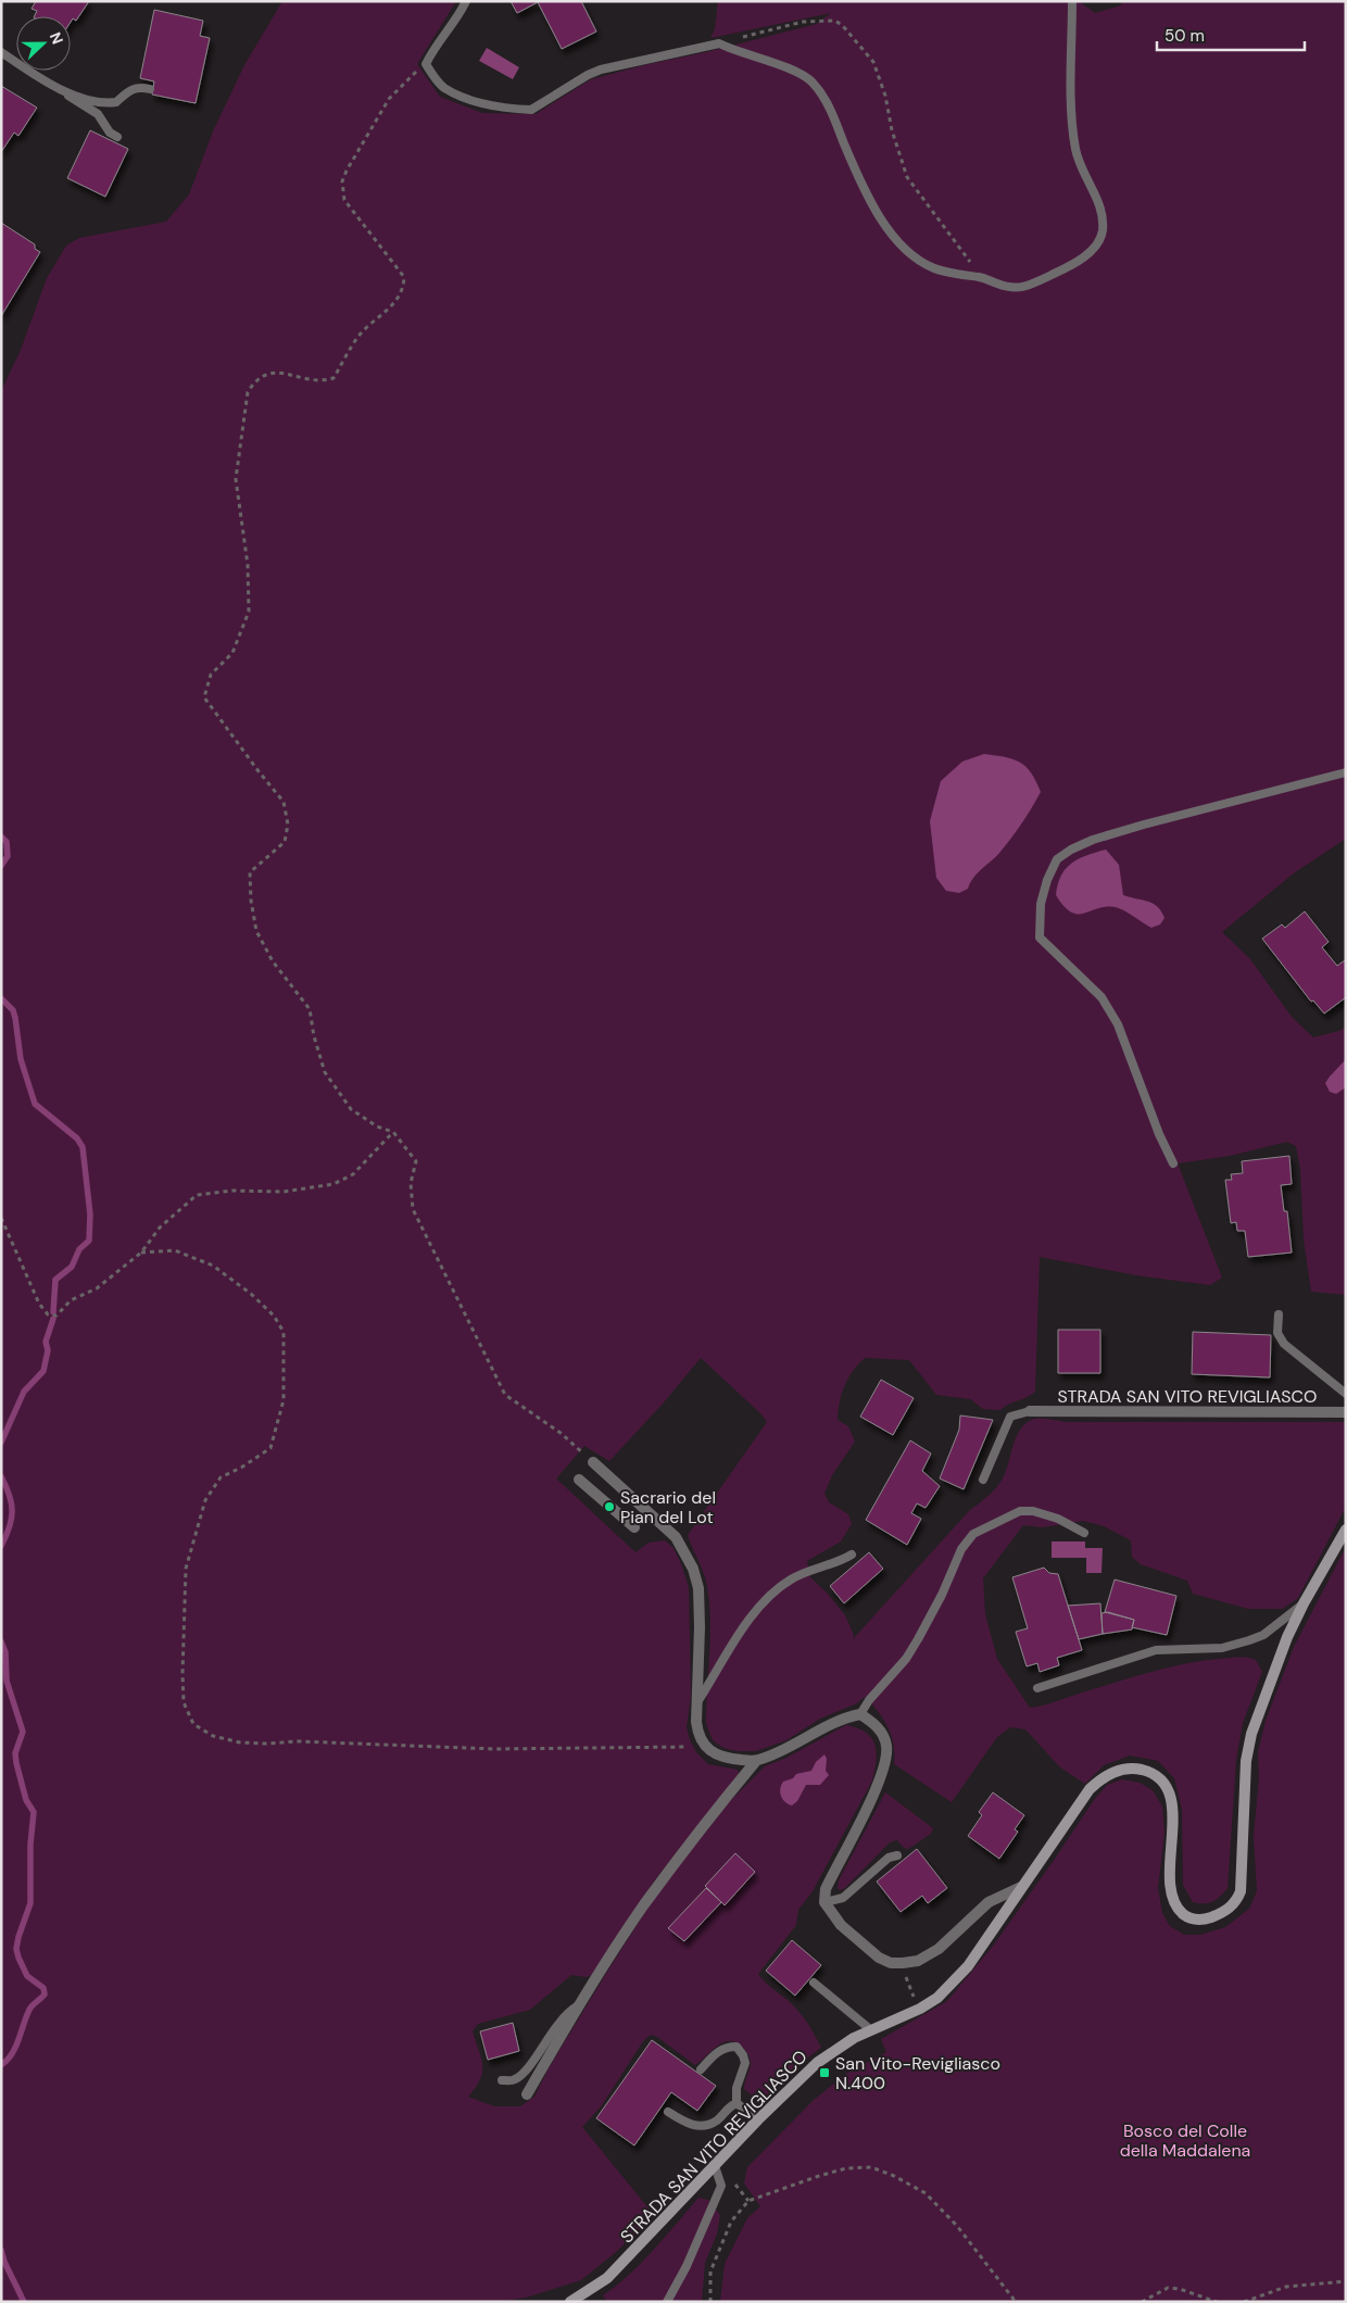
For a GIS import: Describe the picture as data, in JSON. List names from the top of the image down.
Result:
{
  "streets": {
    "street": ["STRADA SAN VITO REVIGLIASCO"]
  },
  "parks": ["Bosco del Colle della Maddalena"],
  "places": {
    "other": ["Sacrario del Pian del Lot"],
    "transit": ["San Vito-Revigliasco N.400"]
  },
  "scale_bar": "50 m",
  "north": "right"
}
